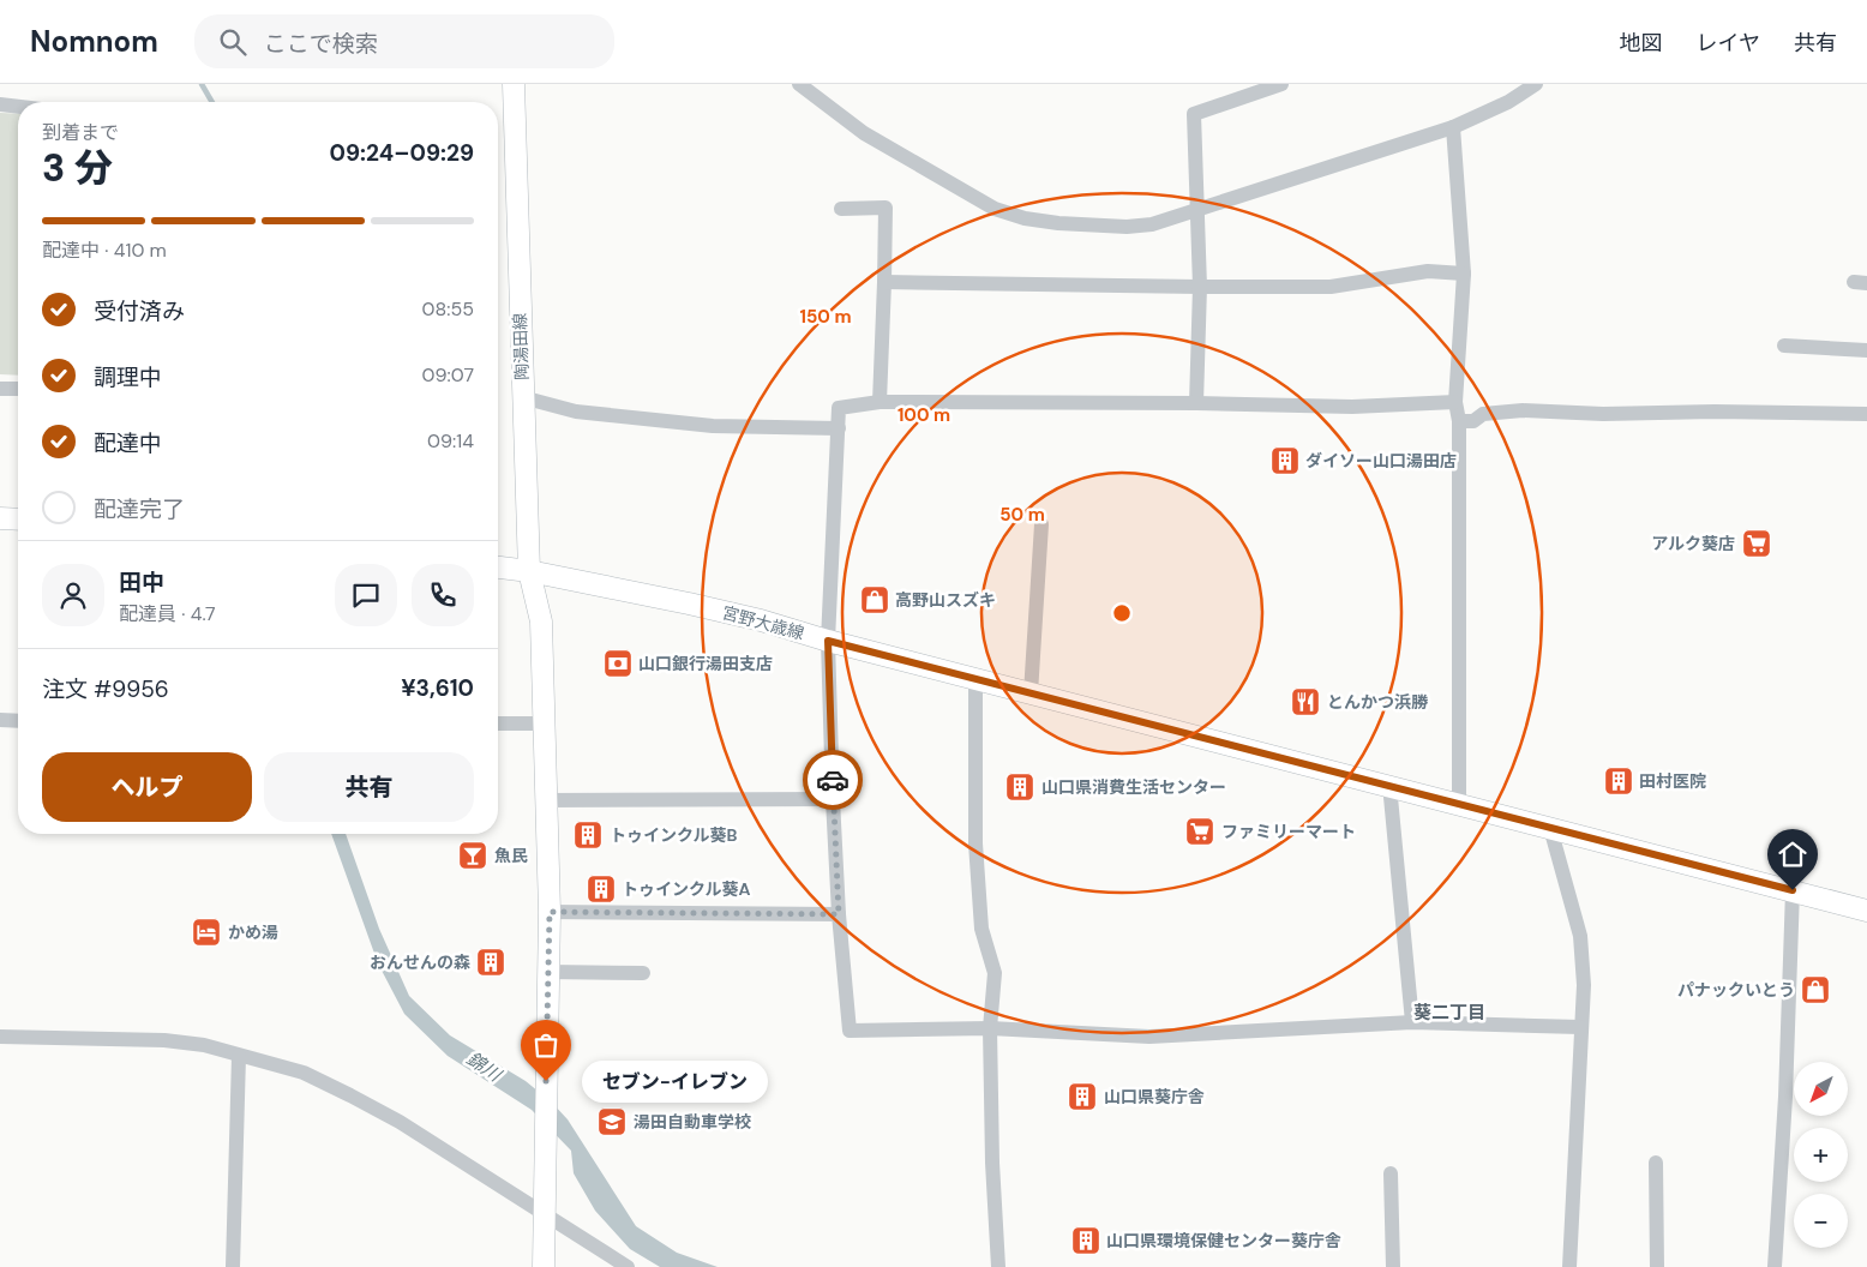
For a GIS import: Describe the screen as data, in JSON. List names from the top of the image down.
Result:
{
  "streets": {
    "main road": ["陶湯田線", "宮野大歳線"]
  },
  "crossings": [
    ["陶湯田線", "宮野大歳線"]
  ],
  "districts": ["葵二丁目"],
  "water": ["錦川"],
  "places": {
    "building": [
      "ダイソー山口湯田店",
      "田村医院",
      "山口県消費生活センター",
      "トゥインクル葵B",
      "トゥインクル葵A",
      "おんせんの森",
      "山口県葵庁舎",
      "山口県環境保健センター葵庁舎"
    ],
    "supermarket": ["アルク葵店", "ファミリーマート"],
    "shop": ["高野山スズキ", "パナックいとう"],
    "bank": ["山口銀行湯田支店"],
    "restaurant": ["とんかつ浜勝"],
    "bar": ["魚民"],
    "hotel": ["かめ湯"],
    "other": ["セブン-イレブン"],
    "school or university": ["湯田自動車学校"]
  },
  "north": "bottom left",
  "page": {
    "header": "Nomnom",
    "search": "ここで検索",
    "nav": ["地図", "レイヤ", "共有"],
    "heading": ["3 分", "到着まで", "09:24–09:29"],
    "panel": [
      "田中",
      "配達員 · 4.7",
      "注文 #9956",
      "¥3,610"
    ],
    "bar": "配達中 · 410 m",
    "list": [
      ["受付済み", "08:55"],
      ["調理中", "09:07"],
      ["配達中", "09:14"],
      "配達完了"
    ],
    "buttons": ["ヘルプ", "共有"],
    "bubble": "セブン-イレブン",
    "map_buttons": ["+", "−"]
  },
  "rings": ["150 m", "100 m", "50 m"]
}
